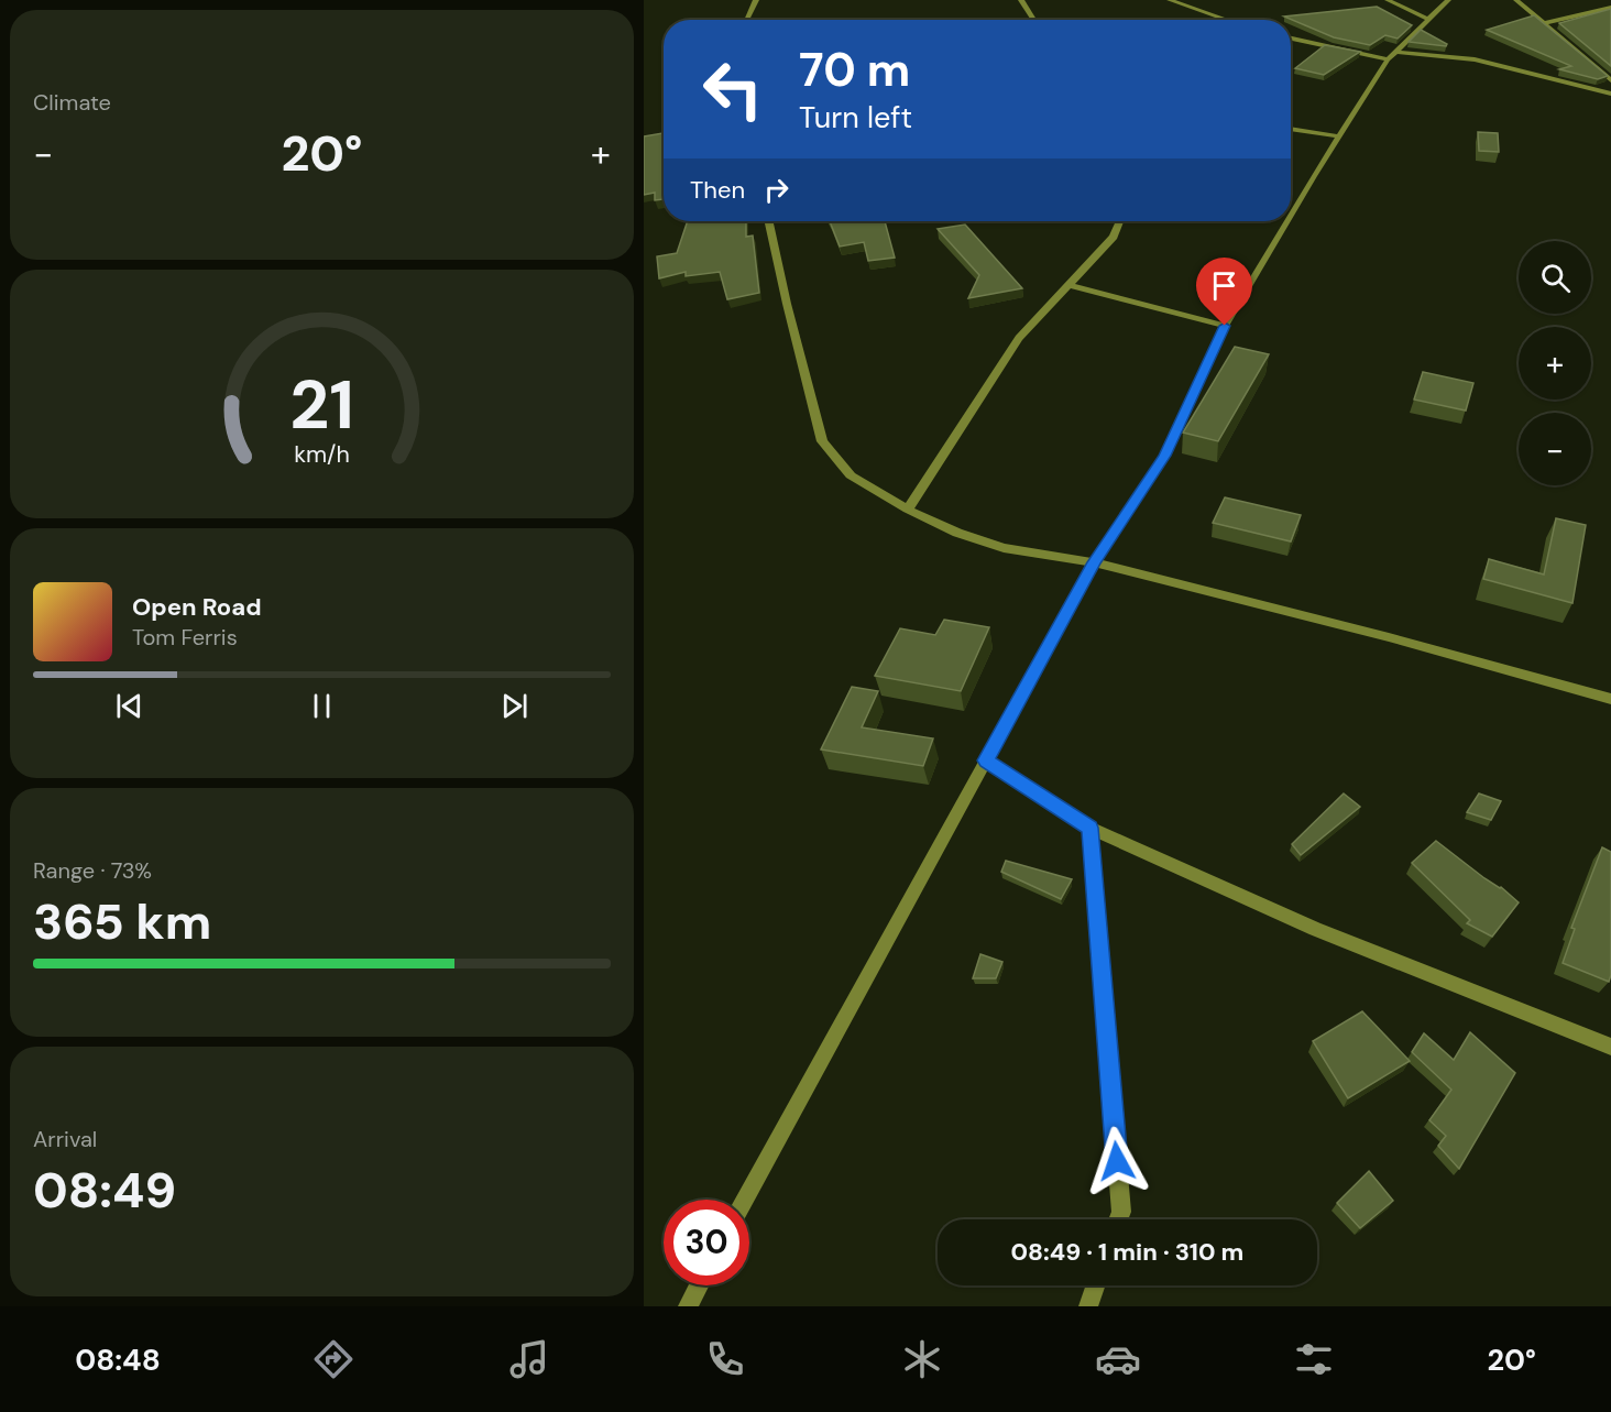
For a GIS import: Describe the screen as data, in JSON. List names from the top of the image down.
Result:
{
  "page": {
    "tile": [
      "Climate",
      ["Range · 73%", "365 km"],
      ["Arrival", "08:49"]
    ],
    "turn": ["70 m", "Turn left"],
    "heat": ["−", "20°", "+"],
    "then": "Then",
    "map_buttons": ["+", "−"],
    "song": ["Open Road", "Tom Ferris"],
    "limit": "30",
    "trip": "08:49 · 1 min · 310 m",
    "tabs": ["08:48", "20°"],
    "gauge": ["21", "km/h"]
  }
}
